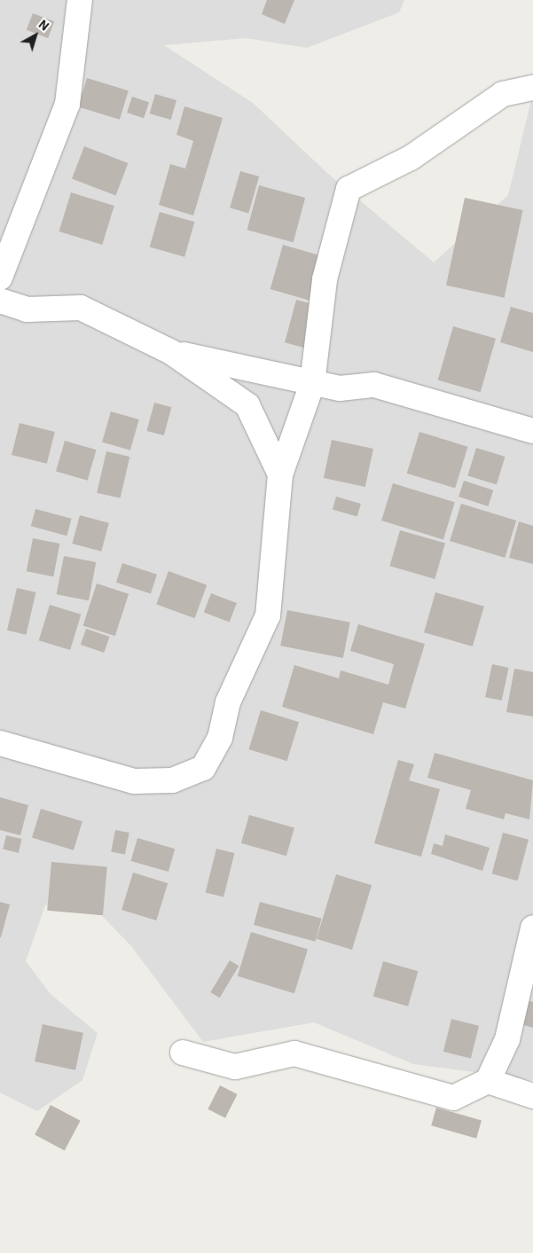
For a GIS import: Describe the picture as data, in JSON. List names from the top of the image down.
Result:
{
  "north": "top right"
}
